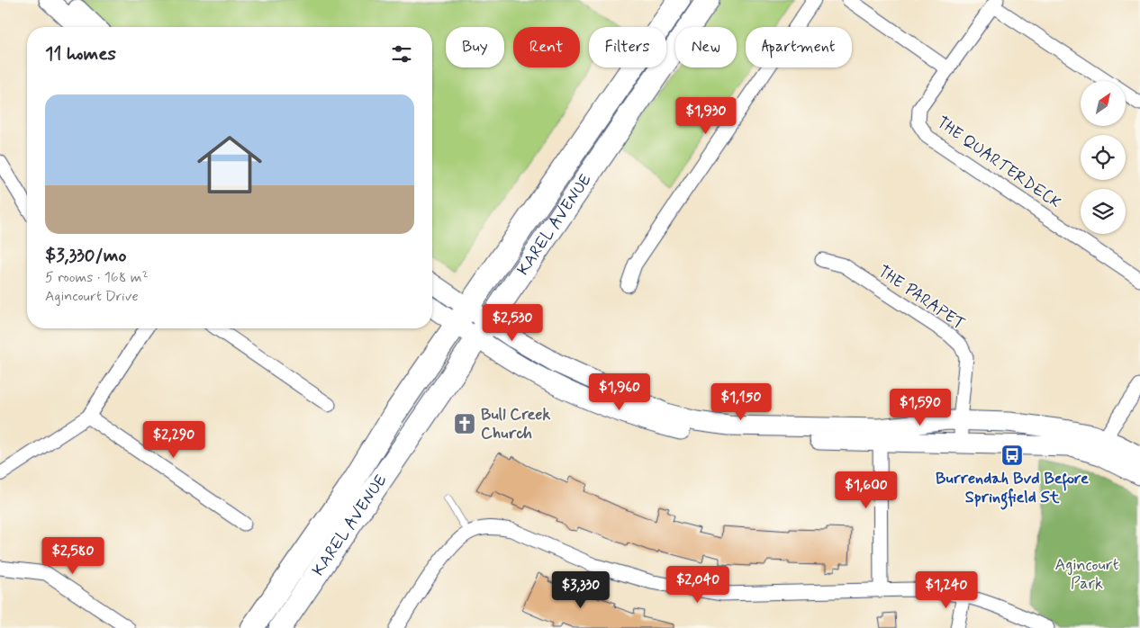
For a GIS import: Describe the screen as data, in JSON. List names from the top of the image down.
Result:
{
  "streets": {
    "main road": ["KAREL AVENUE"],
    "street": ["THE QUARTERDECK", "THE PARAPET"]
  },
  "parks": ["Agincourt Park"],
  "places": {
    "church": ["Bull Creek Church"],
    "bus stop": ["Burrendah Bvd Before Springfield St"]
  },
  "north": "top right",
  "page": {
    "chip": [
      "Buy",
      "Rent",
      "Filters",
      "New",
      "Apartment"
    ],
    "heading": "11 homes",
    "list": [
      {
        "name": "$3,330/mo",
        "note": "5 rooms · 168 m² · Agincourt Drive"
      }
    ],
    "price": [
      "$1,930",
      "$2,530",
      "$1,960",
      "$1,150",
      "$1,590",
      "$2,290",
      "$1,600",
      "$2,580",
      "$2,040",
      "$3,330",
      "$1,240"
    ]
  }
}
